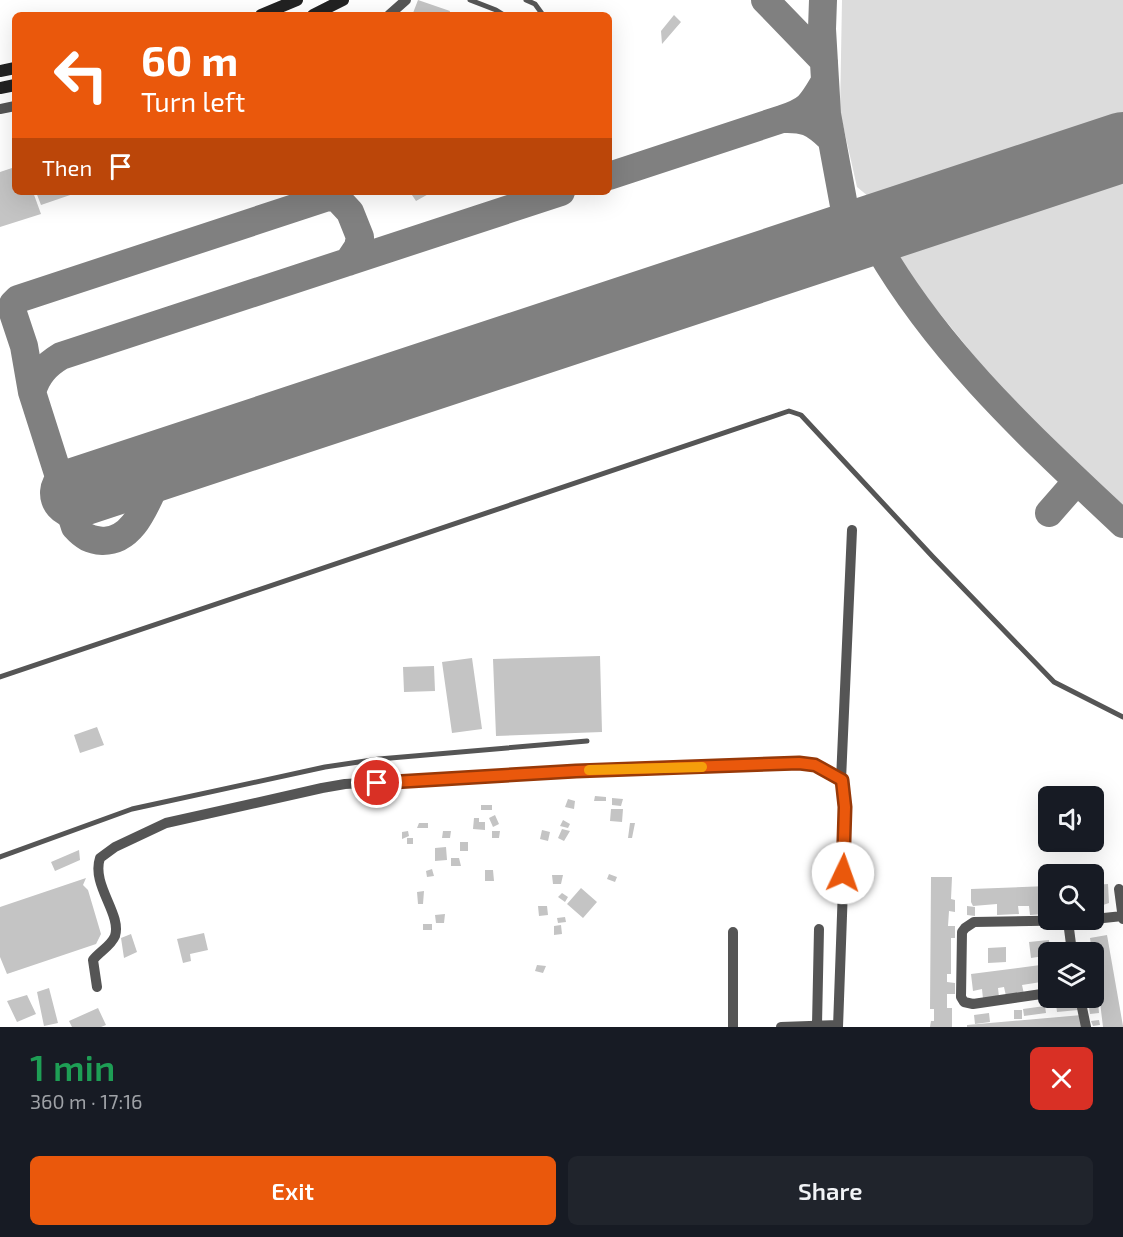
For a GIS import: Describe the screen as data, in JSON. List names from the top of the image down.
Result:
{
  "page": {
    "turn": ["60 m", "Turn left"],
    "then": "Then",
    "heading": ["1 min", "360 m · 17:16"],
    "buttons": ["Exit", "Share"]
  }
}
